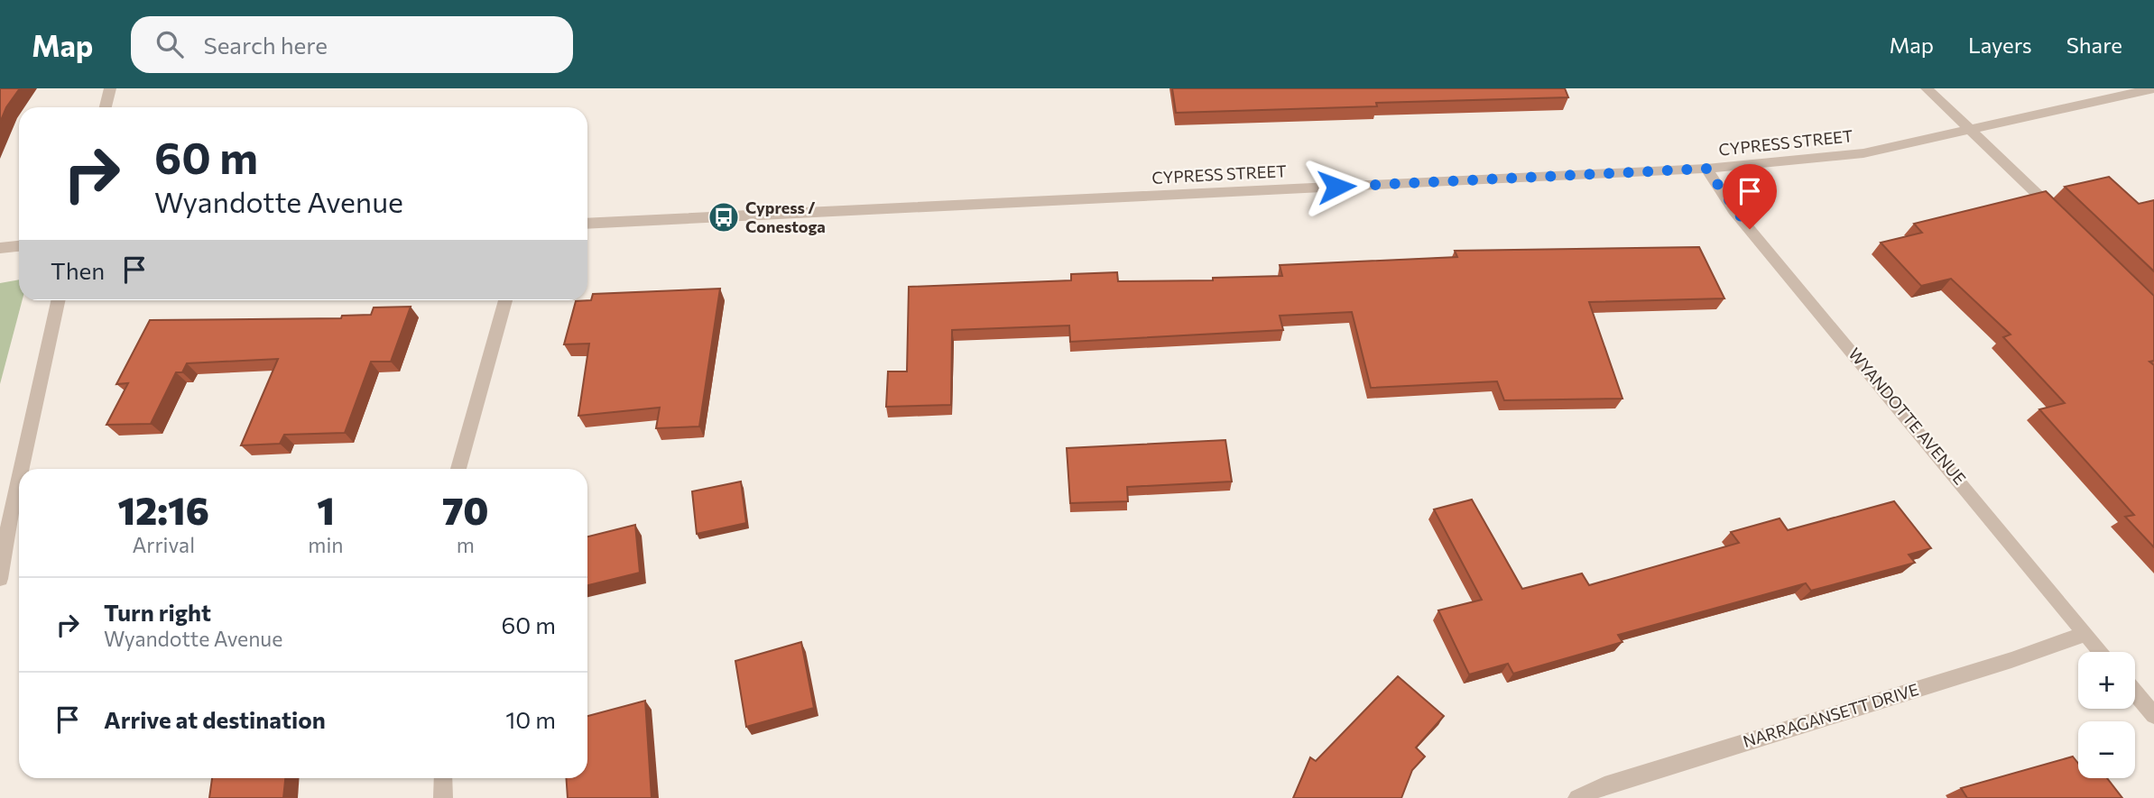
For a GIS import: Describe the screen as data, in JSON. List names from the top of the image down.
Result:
{
  "streets": {
    "street": ["CYPRESS STREET", "WYANDOTTE AVENUE", "NARRAGANSETT DRIVE"]
  },
  "crossings": [
    ["CYPRESS STREET", "WYANDOTTE AVENUE"],
    ["WYANDOTTE AVENUE", "NARRAGANSETT DRIVE"]
  ],
  "places": {
    "bus stop": ["Cypress / Conestoga"]
  },
  "page": {
    "header": "Map",
    "search": "Search here",
    "nav": ["Map", "Layers", "Share"],
    "turn": ["60 m", "Wyandotte Avenue"],
    "then": "Then",
    "eta": [
      "12:16",
      "Arrival",
      "1",
      "min",
      "70",
      "m"
    ],
    "list": [
      {
        "name": "Turn right",
        "note": "Wyandotte Avenue",
        "value": "60 m"
      },
      {
        "name": "Arrive at destination",
        "value": "10 m"
      }
    ],
    "map_buttons": ["+", "−"]
  }
}
